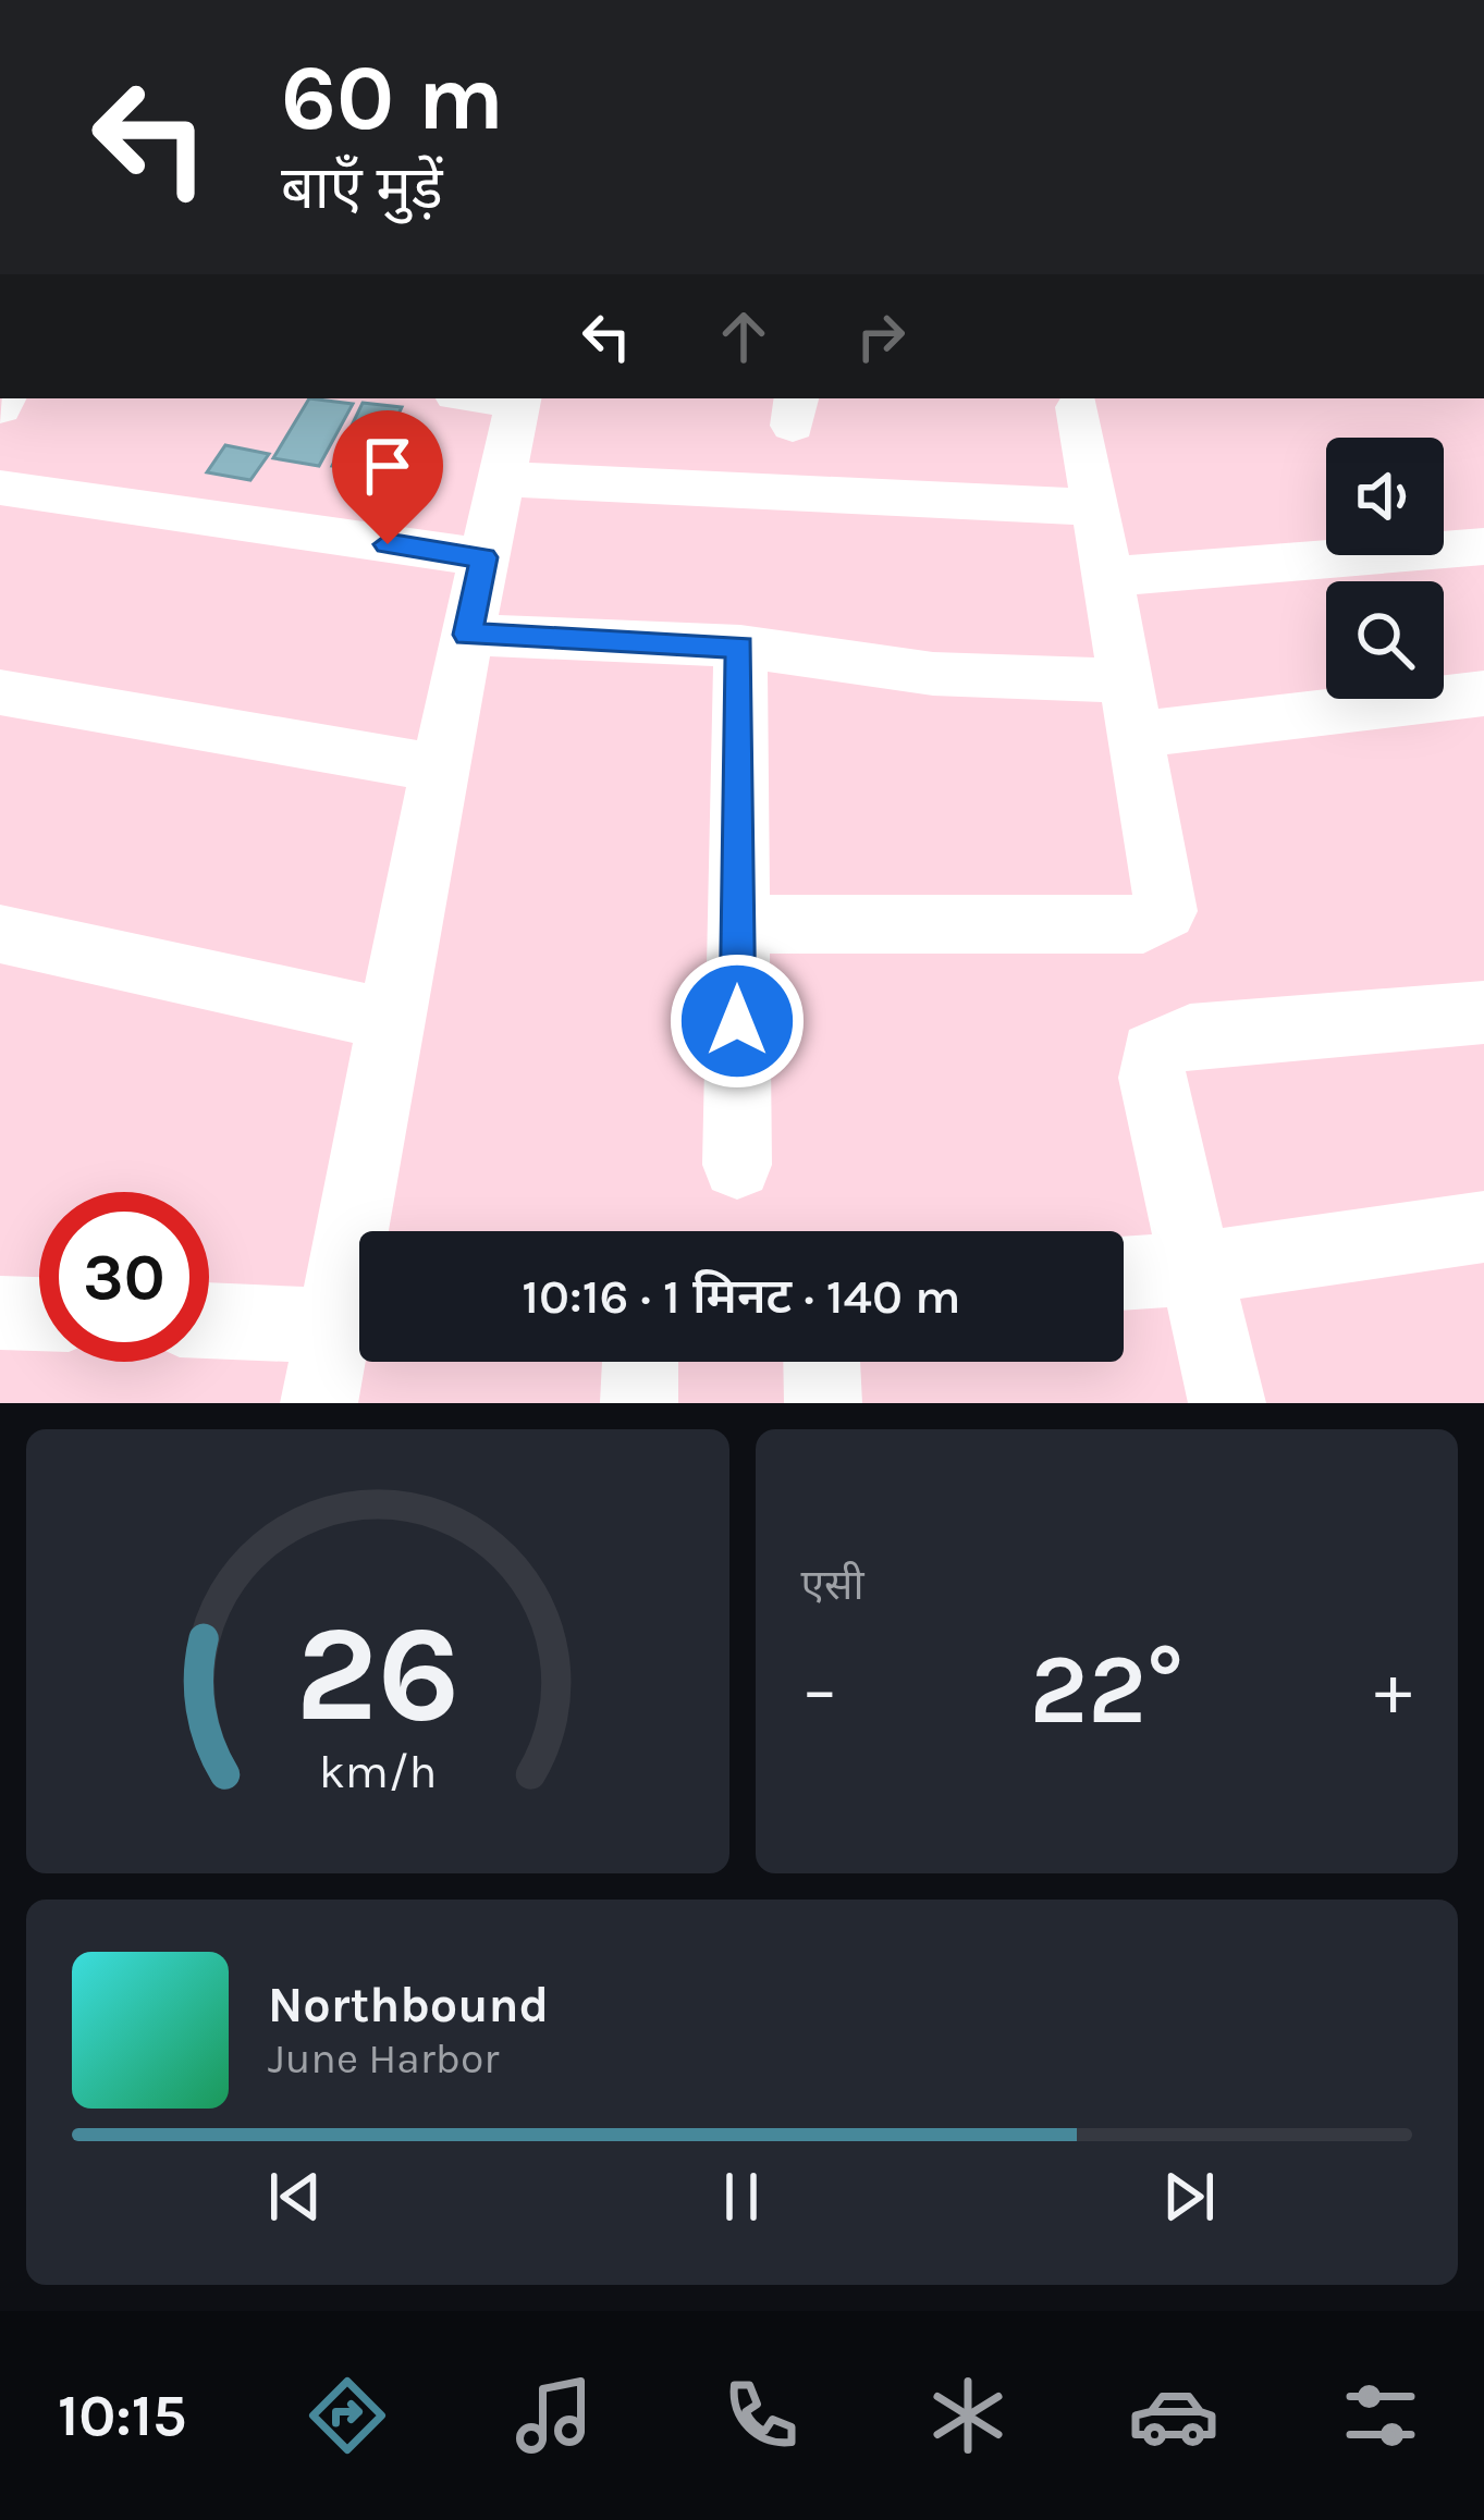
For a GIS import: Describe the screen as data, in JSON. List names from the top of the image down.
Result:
{
  "page": {
    "turn": ["60 m", "बाएँ मुड़ें"],
    "limit": "30",
    "trip": "10:16 · 1 मिनट · 140 m",
    "tile": "एसी",
    "heat": ["−", "22°", "+"],
    "song": ["Northbound", "June Harbor"],
    "tabs": "10:15",
    "gauge": ["26", "km/h"]
  }
}
